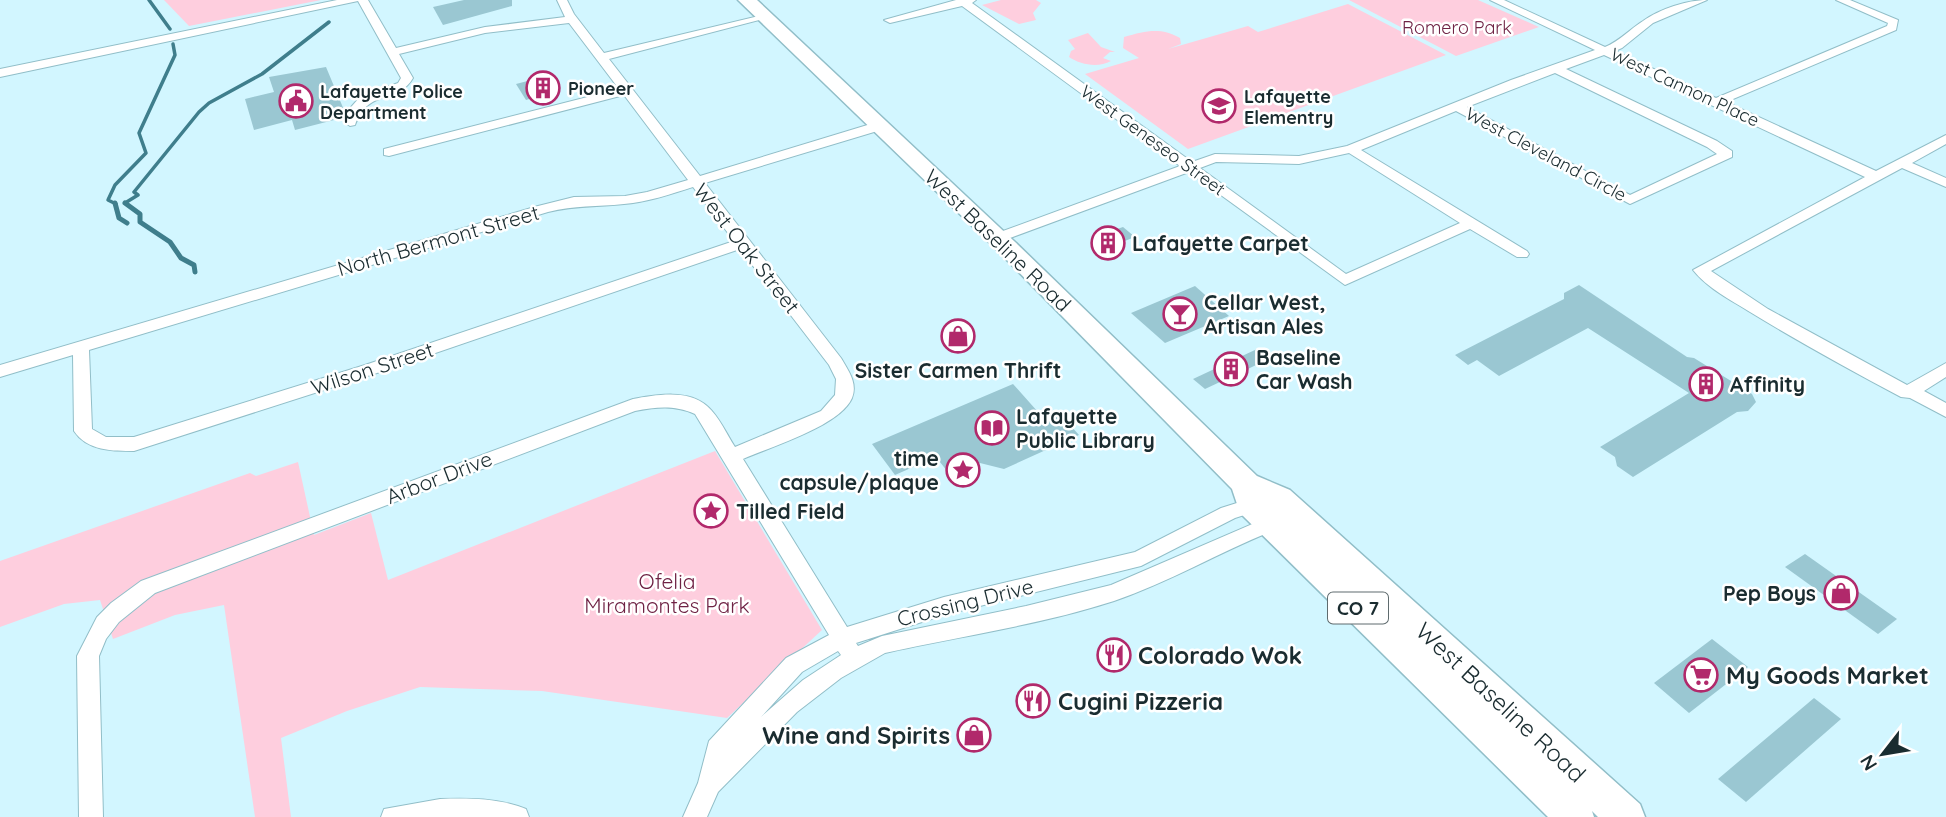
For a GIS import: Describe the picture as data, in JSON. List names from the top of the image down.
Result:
{
  "streets": {
    "main road": ["West Baseline Road", "CO 7"],
    "street": [
      "West Cannon Place",
      "West Geneseo Street",
      "West Cleveland Circle",
      "North Bermont Street",
      "West Oak Street",
      "Wilson Street",
      "Arbor Drive",
      "Crossing Drive"
    ]
  },
  "crossings": [
    ["North Bermont Street", "West Baseline Road"],
    ["North Bermont Street", "West Oak Street"],
    ["North Bermont Street", "Wilson Street"],
    ["West Baseline Road", "Crossing Drive"],
    ["West Oak Street", "Wilson Street"],
    ["West Oak Street", "Arbor Drive"],
    ["Arbor Drive", "Crossing Drive"]
  ],
  "parks": ["Romero Park", "Ofelia Miramontes Park"],
  "places": {
    "building": [
      "Pioneer",
      "Lafayette Carpet",
      "Baseline Car Wash",
      "Affinity"
    ],
    "public building": ["Lafayette Police Department"],
    "school or university": ["Lafayette Elementry"],
    "bar": ["Cellar West, Artisan Ales"],
    "shop": ["Sister Carmen Thrift", "Pep Boys", "Wine and Spirits"],
    "library": ["Lafayette Public Library"],
    "place": ["time capsule/plaque", "Tilled Field"],
    "restaurant": ["Colorado Wok", "Cugini Pizzeria"],
    "supermarket": ["My Goods Market"]
  },
  "north": "bottom left"
}
